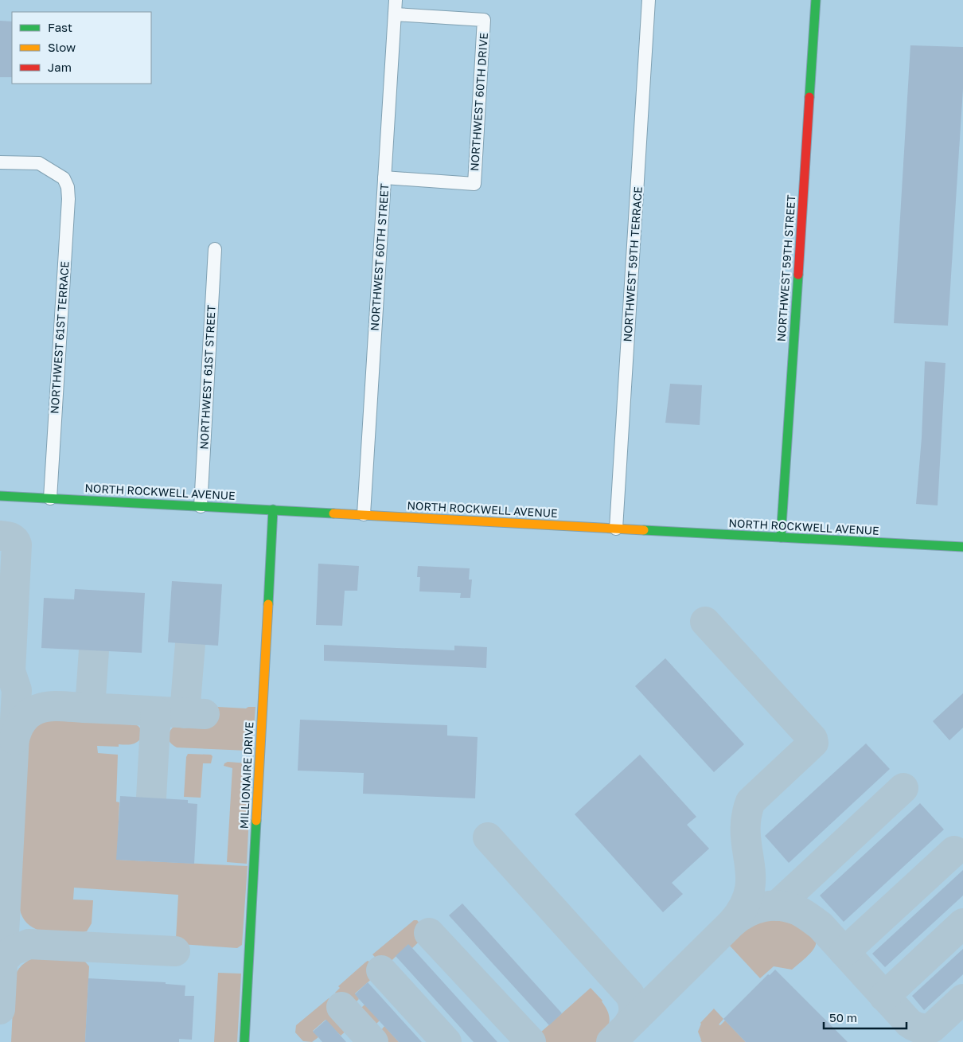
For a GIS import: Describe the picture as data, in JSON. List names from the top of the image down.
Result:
{
  "streets": {
    "street": [
      "NORTHWEST 60TH DRIVE",
      "NORTHWEST 60TH STREET",
      "NORTHWEST 59TH TERRACE",
      "NORTHWEST 59TH STREET",
      "NORTHWEST 61ST TERRACE",
      "NORTHWEST 61ST STREET",
      "NORTH ROCKWELL AVENUE",
      "MILLIONAIRE DRIVE"
    ]
  },
  "crossings": [
    ["NORTHWEST 60TH DRIVE", "NORTHWEST 60TH STREET"],
    ["NORTHWEST 60TH STREET", "NORTH ROCKWELL AVENUE"],
    ["NORTHWEST 59TH TERRACE", "NORTH ROCKWELL AVENUE"],
    ["NORTHWEST 59TH STREET", "NORTH ROCKWELL AVENUE"],
    ["NORTHWEST 61ST TERRACE", "NORTH ROCKWELL AVENUE"],
    ["NORTHWEST 61ST STREET", "NORTH ROCKWELL AVENUE"],
    ["NORTH ROCKWELL AVENUE", "MILLIONAIRE DRIVE"]
  ],
  "legend": ["Fast", "Slow", "Jam"],
  "scale_bar": "50 m"
}
